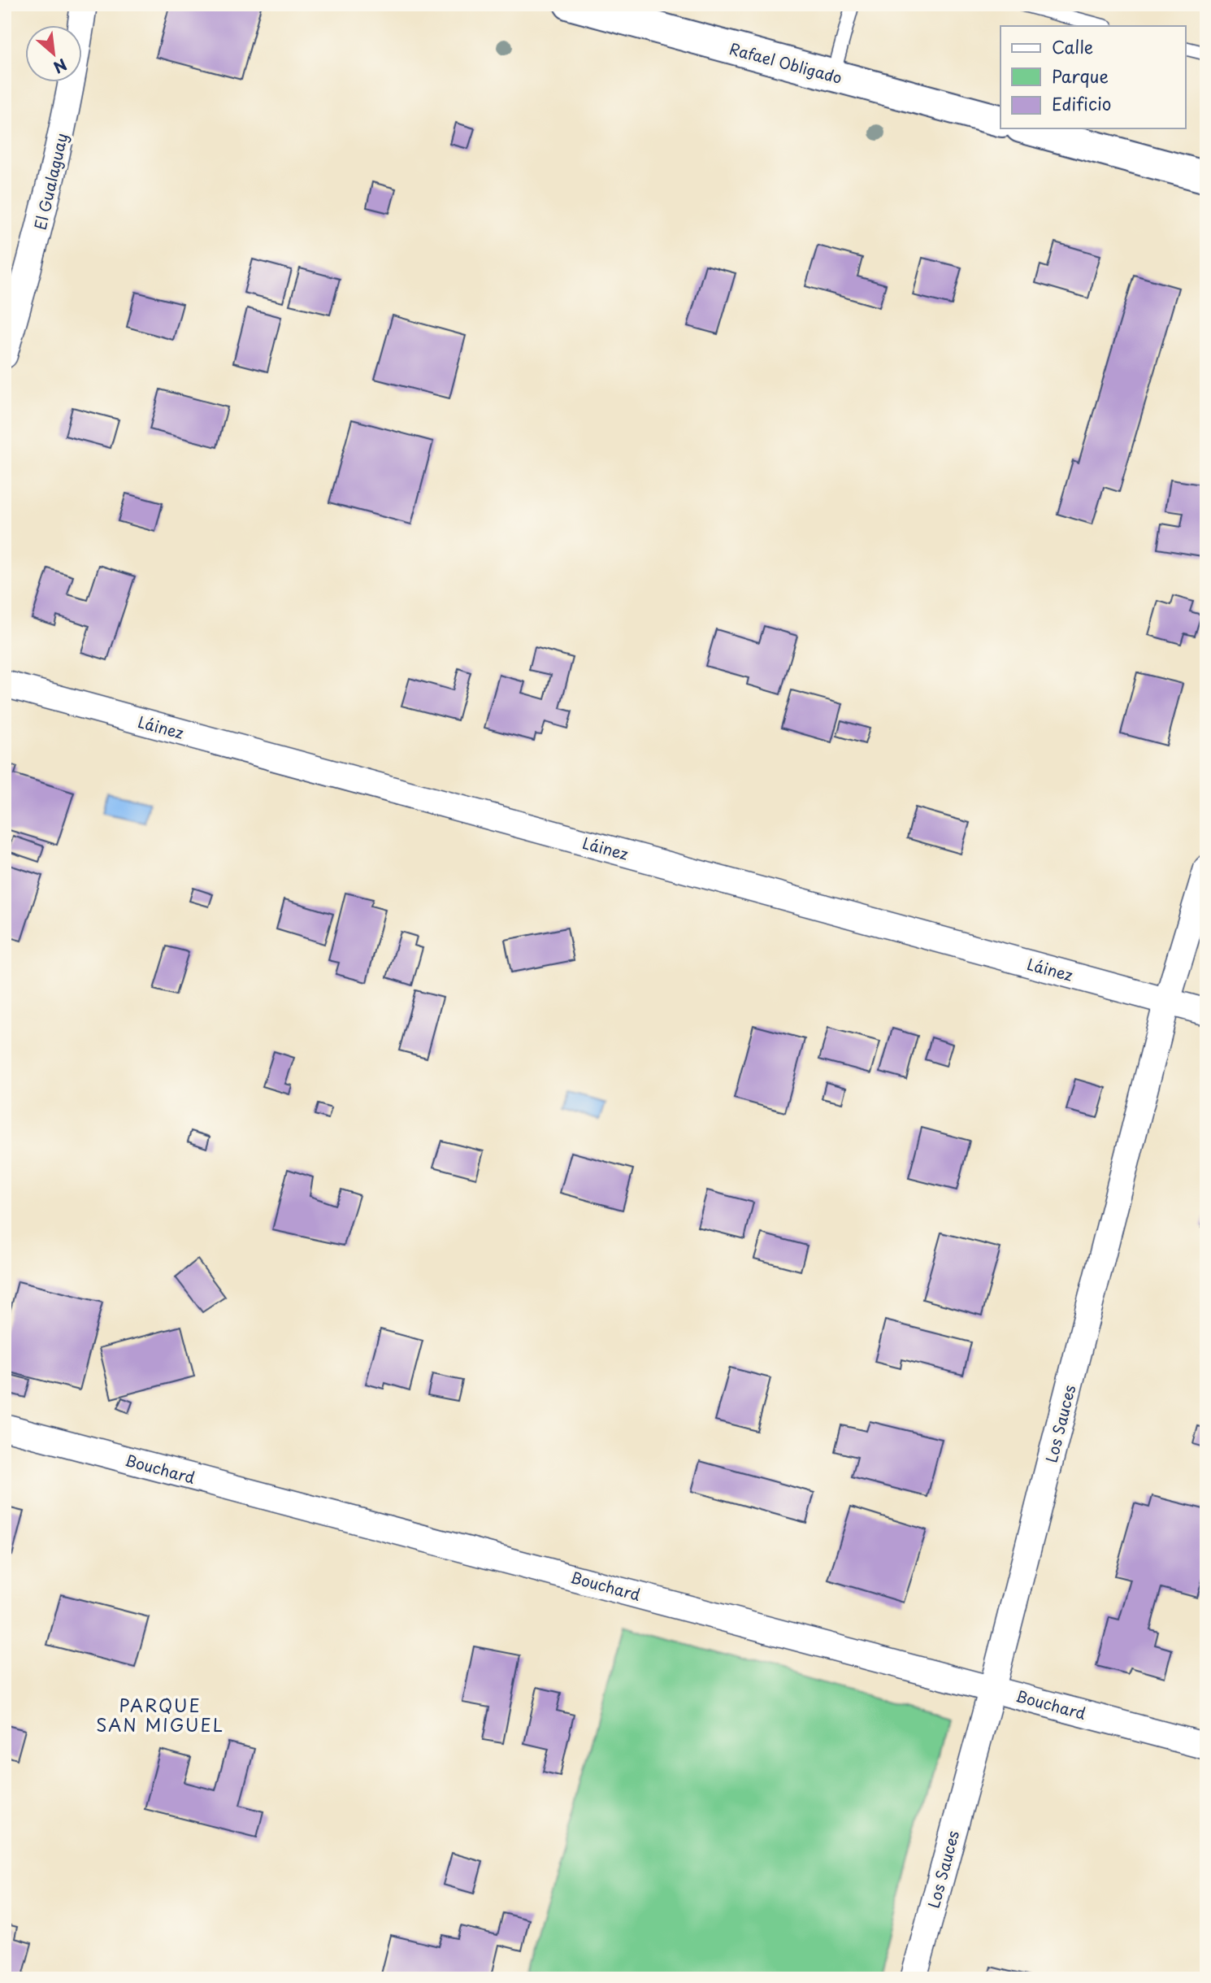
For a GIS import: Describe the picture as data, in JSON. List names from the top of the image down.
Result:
{
  "streets": {
    "street": [
      "Rafael Obligado",
      "El Gualaguay",
      "Láinez",
      "Los Sauces",
      "Bouchard"
    ]
  },
  "crossings": [
    ["Láinez", "Los Sauces"],
    ["Los Sauces", "Bouchard"]
  ],
  "districts": ["PARQUE SAN MIGUEL"],
  "legend": ["Calle", "Parque", "Edificio"],
  "north": "bottom right"
}
